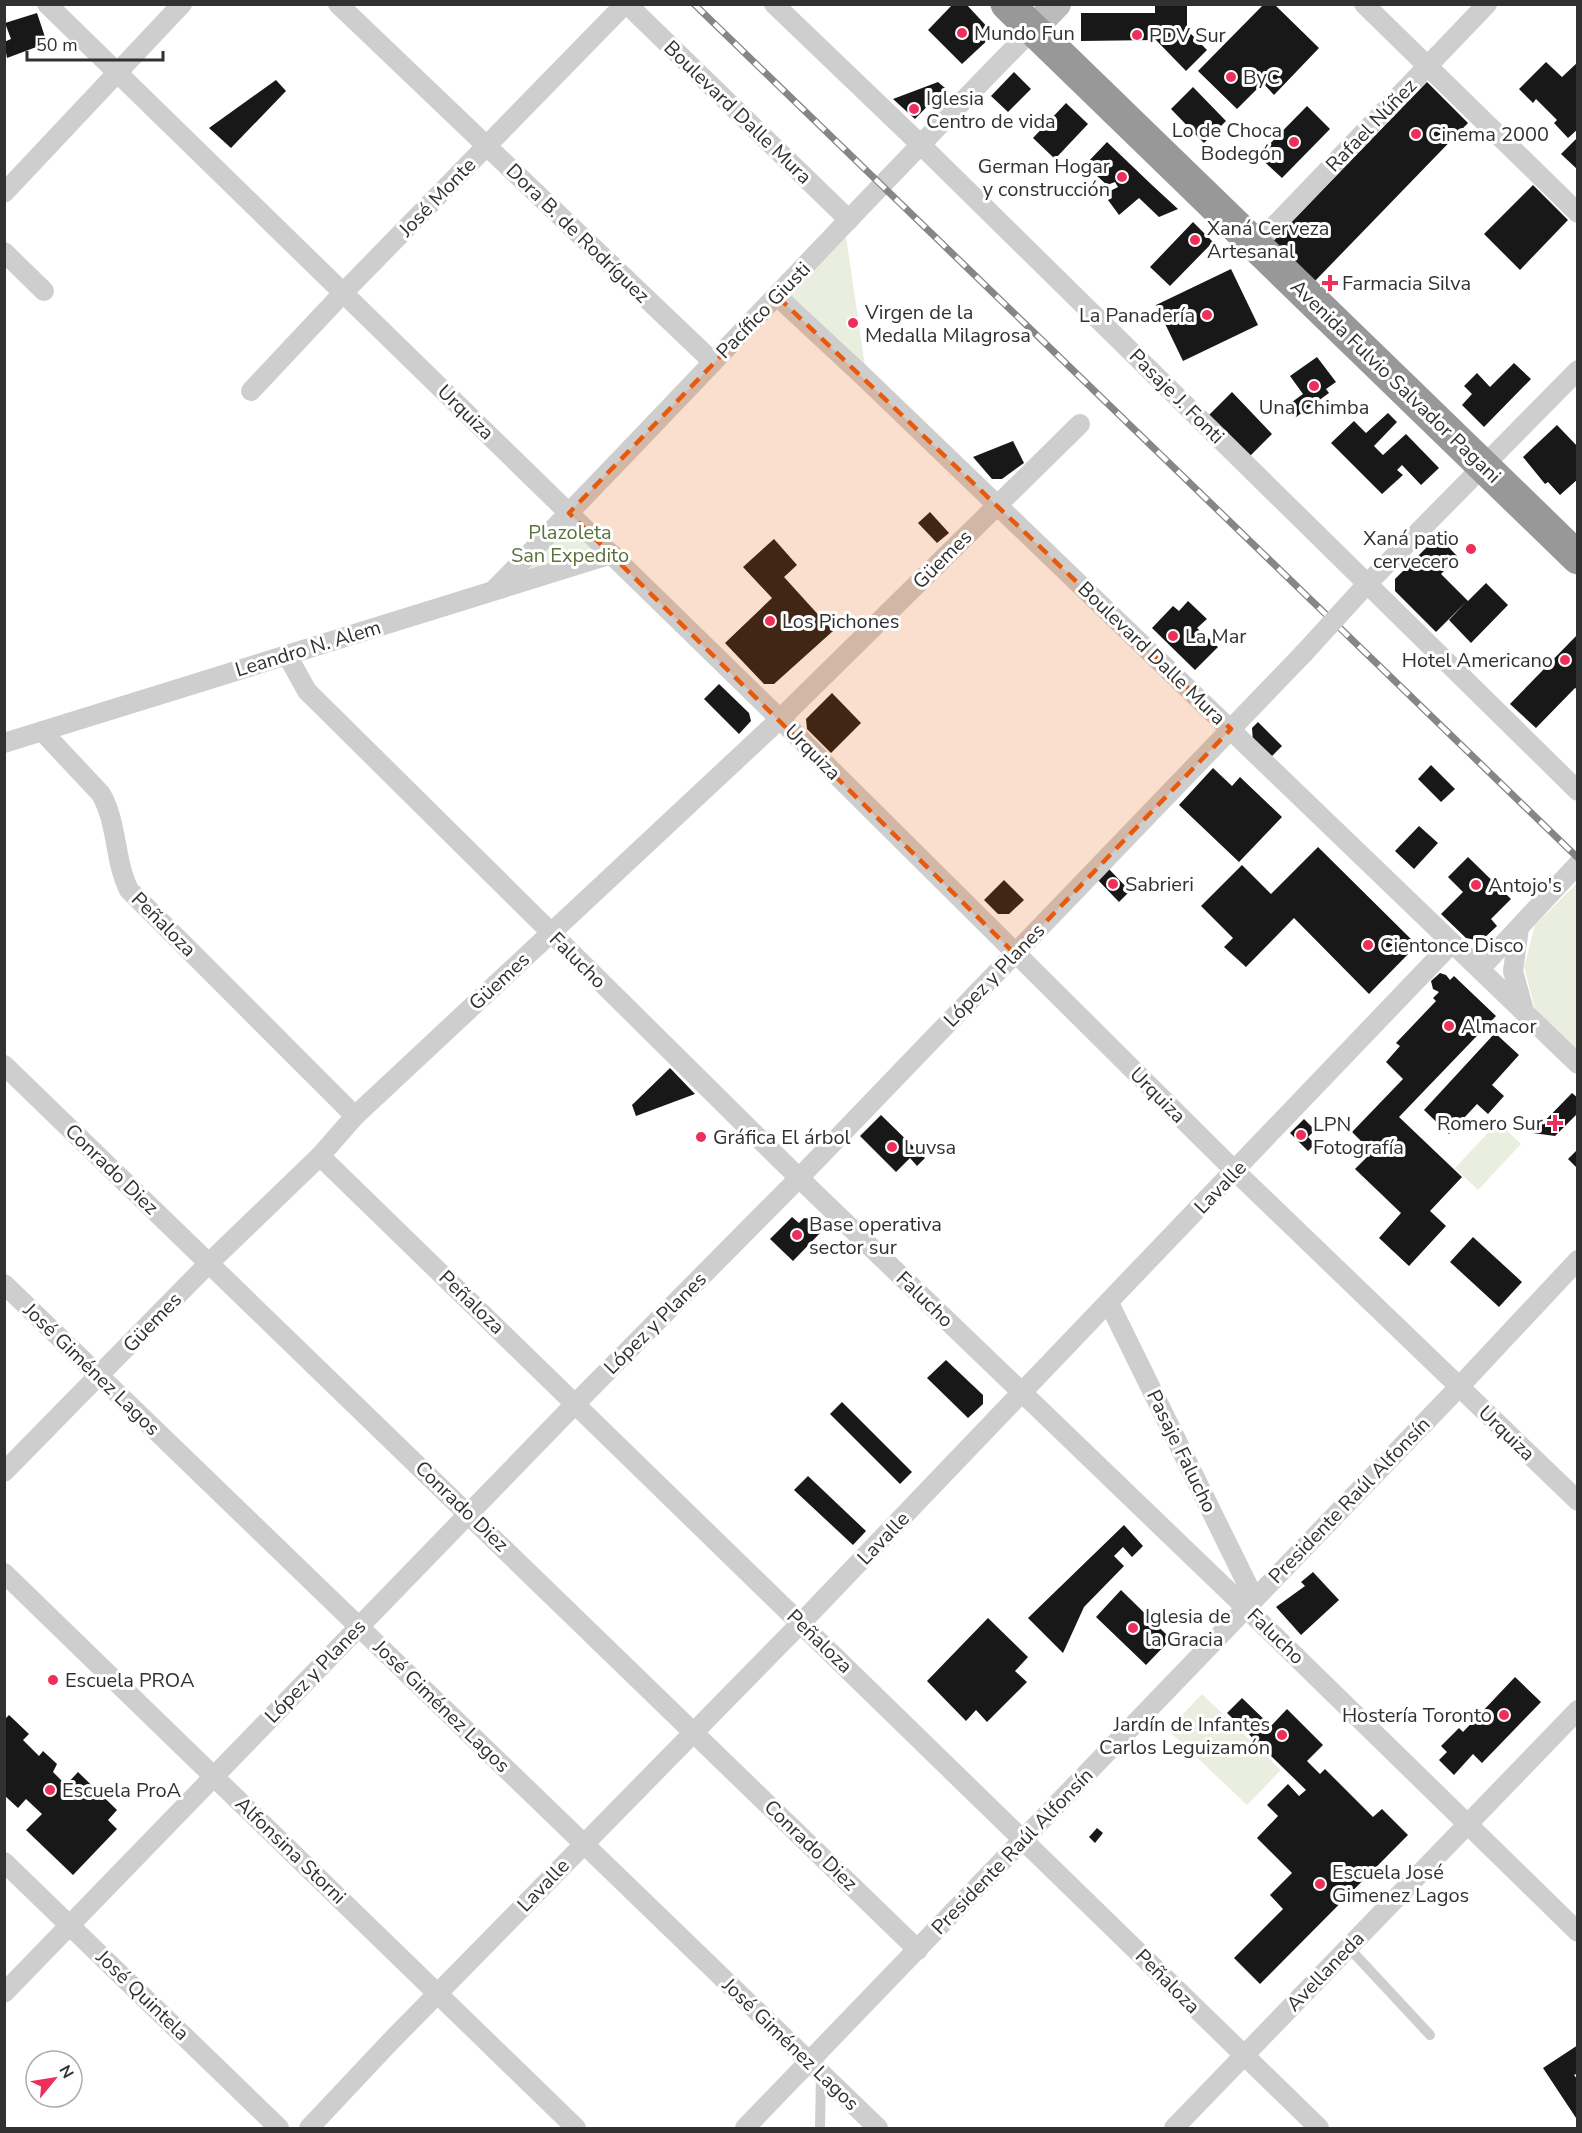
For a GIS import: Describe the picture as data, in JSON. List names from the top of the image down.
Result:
{
  "streets": {
    "highway": ["Avenida Fulvio Salvador Pagani"],
    "street": [
      "Boulevard Dalle Mura",
      "Rafael Núñez",
      "José Monte",
      "Dora B. de Rodríguez",
      "Pacífico Giusti",
      "Pasaje J. Fonti",
      "Urquiza",
      "Güemes",
      "Leandro N. Alem",
      "Peñaloza",
      "Falucho",
      "López y Planes",
      "Conrado Diez",
      "Lavalle",
      "José Giménez Lagos",
      "Pasaje Falucho",
      "Presidente Raúl Alfonsín",
      "Alfonsina Storni",
      "Avellaneda",
      "José Quintela"
    ]
  },
  "crossings": [
    ["Boulevard Dalle Mura", "José Monte"],
    ["Boulevard Dalle Mura", "Pacífico Giusti"],
    ["Boulevard Dalle Mura", "Güemes"],
    ["Boulevard Dalle Mura", "López y Planes"],
    ["Boulevard Dalle Mura", "Lavalle"],
    ["Rafael Núñez", "Avenida Fulvio Salvador Pagani"],
    ["José Monte", "Dora B. de Rodríguez"],
    ["José Monte", "Urquiza"],
    ["Dora B. de Rodríguez", "Pacífico Giusti"],
    ["Pacífico Giusti", "Avenida Fulvio Salvador Pagani"],
    ["Pacífico Giusti", "Pasaje J. Fonti"],
    ["Pacífico Giusti", "Urquiza"],
    ["Pacífico Giusti", "Leandro N. Alem"],
    ["Pasaje J. Fonti", "López y Planes"],
    ["Urquiza", "Güemes"],
    ["Urquiza", "Leandro N. Alem"],
    ["Urquiza", "López y Planes"],
    ["Urquiza", "Lavalle"],
    ["Urquiza", "Presidente Raúl Alfonsín"],
    ["Güemes", "Peñaloza"],
    ["Güemes", "Falucho"],
    ["Güemes", "Conrado Diez"],
    ["Güemes", "José Giménez Lagos"],
    ["Leandro N. Alem", "Peñaloza"],
    ["Leandro N. Alem", "Falucho"],
    ["Peñaloza", "López y Planes"],
    ["Peñaloza", "Lavalle"],
    ["Peñaloza", "Presidente Raúl Alfonsín"],
    ["Peñaloza", "Avellaneda"],
    ["Falucho", "López y Planes"],
    ["Falucho", "Lavalle"],
    ["Falucho", "Pasaje Falucho"],
    ["Falucho", "Presidente Raúl Alfonsín"],
    ["Falucho", "Avellaneda"],
    ["López y Planes", "Conrado Diez"],
    ["López y Planes", "José Giménez Lagos"],
    ["López y Planes", "Alfonsina Storni"],
    ["López y Planes", "José Quintela"],
    ["Conrado Diez", "Lavalle"],
    ["Conrado Diez", "Presidente Raúl Alfonsín"],
    ["Lavalle", "José Giménez Lagos"],
    ["Lavalle", "Pasaje Falucho"],
    ["Lavalle", "Alfonsina Storni"],
    ["José Giménez Lagos", "Presidente Raúl Alfonsín"],
    ["Pasaje Falucho", "Presidente Raúl Alfonsín"]
  ],
  "parks": ["Plazoleta San Expedito"],
  "places": {
    "other": [
      "Mundo Fun",
      "PDV Sur",
      "ByC",
      "Iglesia Centro de vida",
      "Cinema 2000",
      "Lo de Choca Bodegón",
      "German Hogar y construcción",
      "Xaná Cerveza Artesanal",
      "La Panadería",
      "Virgen de la Medalla Milagrosa",
      "Una Chimba",
      "Xaná patio cervecero",
      "Los Pichones",
      "La Mar",
      "Hotel Americano",
      "Sabrieri",
      "Antojo's",
      "Cientonce Disco",
      "Almacor",
      "LPN Fotografía",
      "Gráfica El árbol",
      "Luvsa",
      "Base operativa sector sur",
      "Iglesia de la Gracia",
      "Escuela PROA",
      "Hostería Toronto",
      "Jardín de Infantes Carlos Leguizamón",
      "Escuela ProA",
      "Escuela José Gimenez Lagos"
    ],
    "health": ["Farmacia Silva", "Romero Sur"]
  },
  "scale_bar": "50 m",
  "north": "top right"
}
